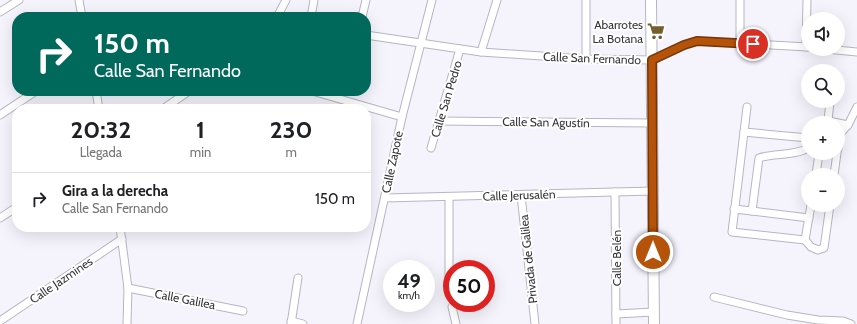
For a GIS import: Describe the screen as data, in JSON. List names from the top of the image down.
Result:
{
  "streets": {
    "street": [
      "Calle San Fernando",
      "Calle San Pedro",
      "Calle San Agustín",
      "Calle Zapote",
      "Calle Jerusalén",
      "Calle Belén",
      "Privada de Galilea",
      "Calle Jazmines",
      "Calle Galilea"
    ]
  },
  "crossings": [
    ["Calle San Fernando", "Calle San Pedro"],
    ["Calle San Fernando", "Calle Zapote"],
    ["Calle San Pedro", "Calle San Agustín"],
    ["Calle Zapote", "Calle Jerusalén"],
    ["Calle Jerusalén", "Calle Belén"],
    ["Calle Jerusalén", "Privada de Galilea"]
  ],
  "places": {
    "supermarket": ["Abarrotes La Botana"]
  },
  "page": {
    "map_buttons": ["+", "−"],
    "turn": ["150 m", "Calle San Fernando"],
    "eta": [
      "20:32",
      "Llegada",
      "1",
      "min",
      "230",
      "m"
    ],
    "list": [
      {
        "name": "Gira a la derecha",
        "note": "Calle San Fernando",
        "value": "150 m"
      }
    ],
    "speed": "49 km/h",
    "limit": "50"
  }
}
